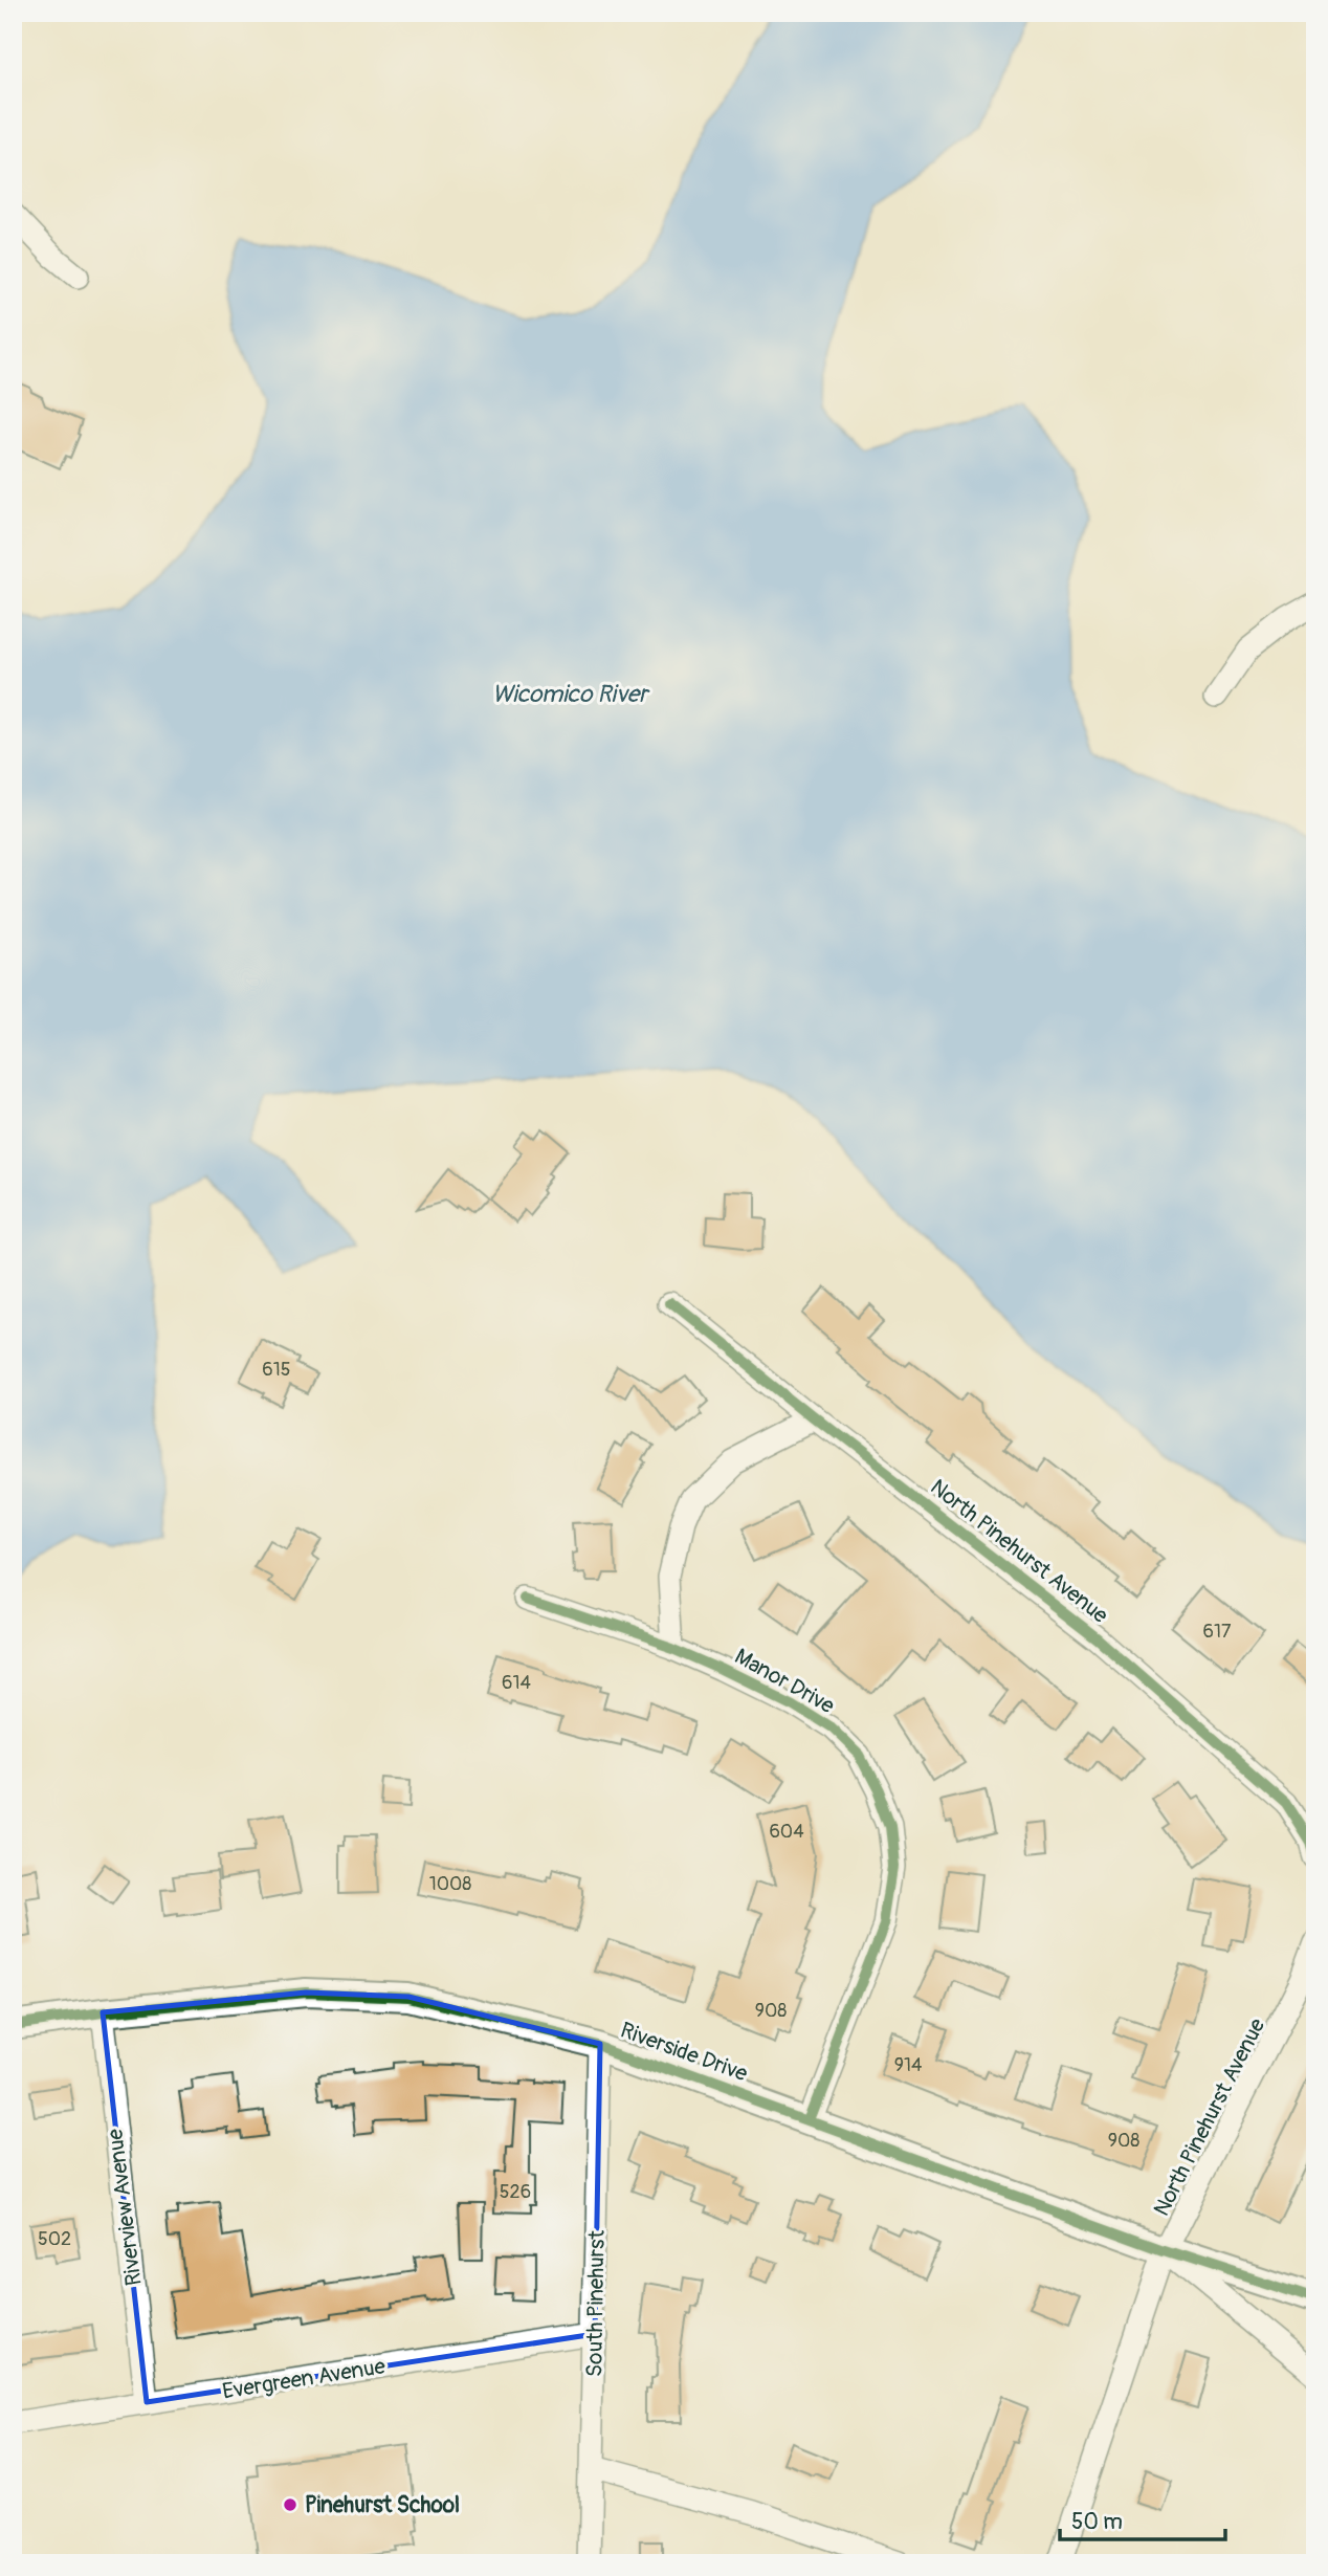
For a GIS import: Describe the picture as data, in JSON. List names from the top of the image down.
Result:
{
  "streets": {
    "street": [
      "North Pinehurst Avenue",
      "Manor Drive",
      "Riverside Drive",
      "Riverview Avenue",
      "South Pinehurst",
      "Evergreen Avenue"
    ]
  },
  "crossings": [
    ["North Pinehurst Avenue", "Riverside Drive"],
    ["Manor Drive", "Riverside Drive"],
    ["Riverside Drive", "Riverview Avenue"],
    ["Riverside Drive", "South Pinehurst"],
    ["Riverview Avenue", "Evergreen Avenue"],
    ["South Pinehurst", "Evergreen Avenue"]
  ],
  "water": ["Wicomico River"],
  "places": ["Pinehurst School"],
  "house_numbers": [
    "615",
    "617",
    "614",
    "604",
    "1008",
    "908",
    "914",
    "908",
    "526",
    "502"
  ],
  "scale_bar": "50 m"
}
